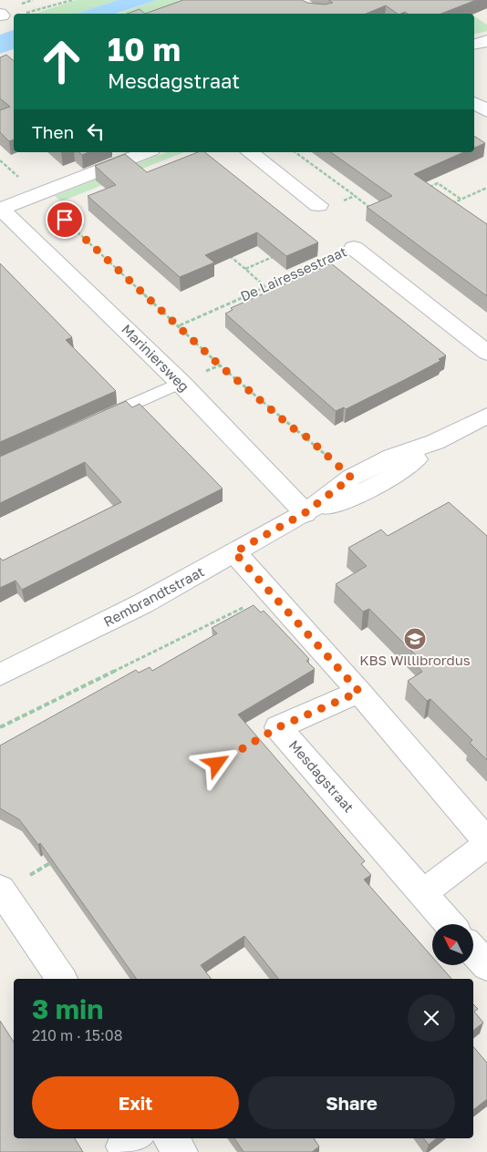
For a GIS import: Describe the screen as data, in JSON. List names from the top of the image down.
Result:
{
  "streets": {
    "street": [
      "De Lairessestraat",
      "Mariniersweg",
      "Rembrandtstraat",
      "Mesdagstraat"
    ]
  },
  "crossings": [
    ["Mariniersweg", "Rembrandtstraat"]
  ],
  "places": {
    "school or university": ["KBS Willibrordus"]
  },
  "north": "top left",
  "page": {
    "turn": ["10 m", "Mesdagstraat"],
    "then": "Then",
    "heading": ["3 min", "210 m · 15:08"],
    "buttons": ["Exit", "Share"]
  }
}
